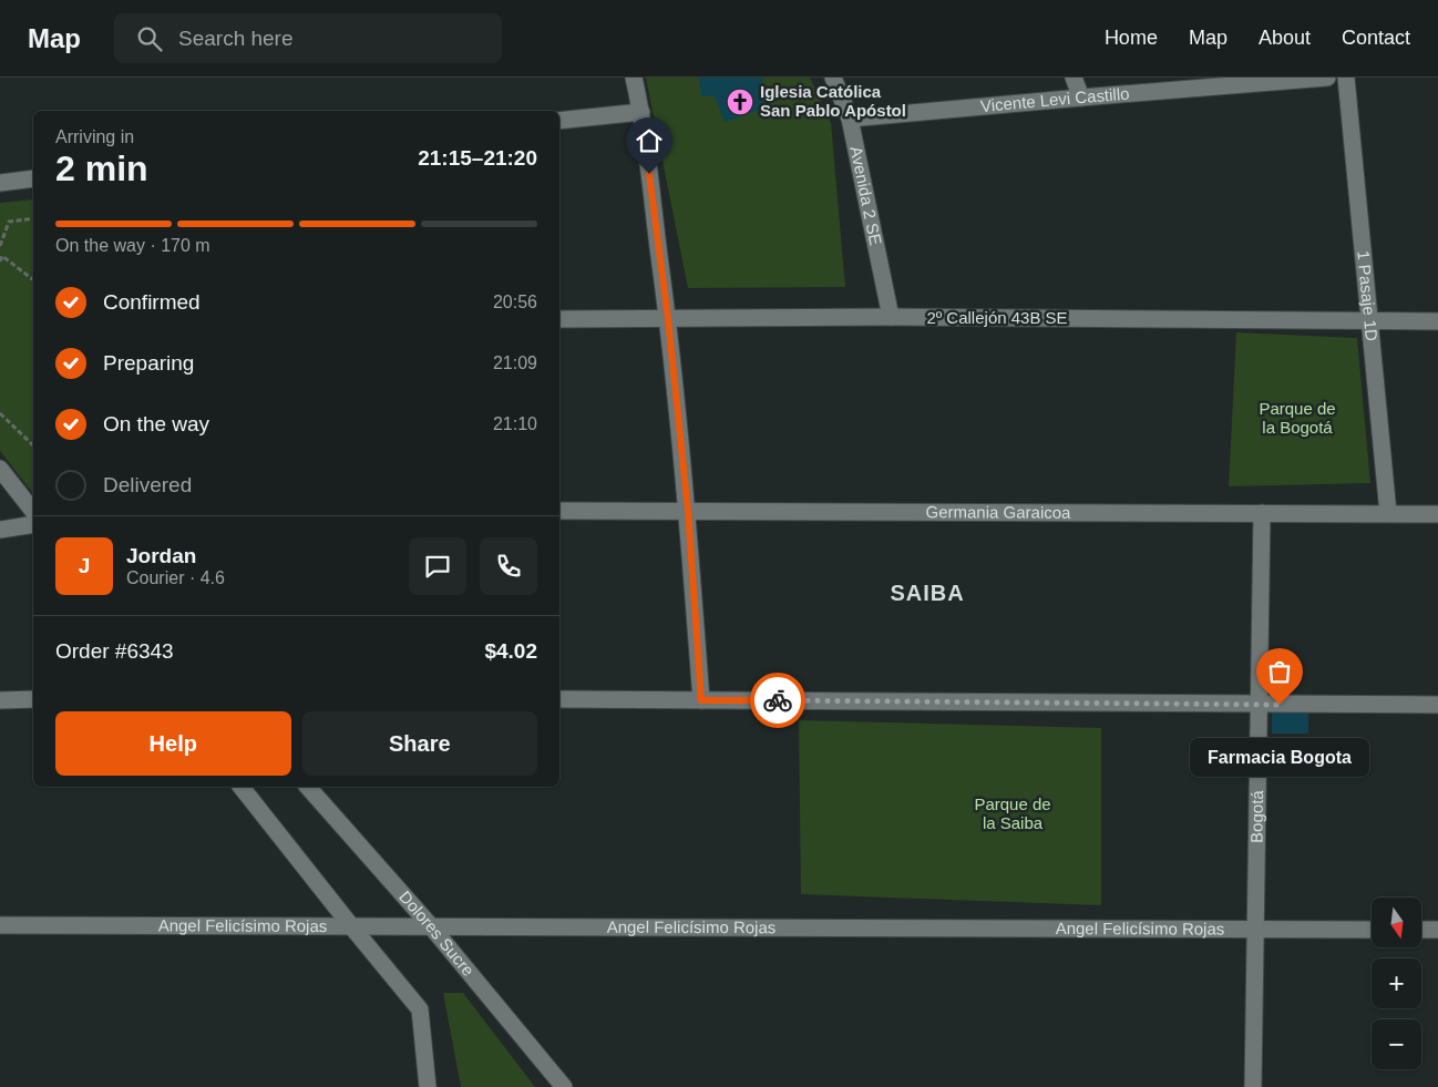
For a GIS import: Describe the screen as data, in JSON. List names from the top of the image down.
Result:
{
  "streets": {
    "street": [
      "Vicente Levi Castillo",
      "Avenida 2 SE",
      "1 Pasaje 1D",
      "2º Callejón 43B SE",
      "Germania Garaicoa",
      "Bogotá",
      "Angel Felicísimo Rojas",
      "Dolores Sucre"
    ]
  },
  "crossings": [
    ["Vicente Levi Castillo", "Avenida 2 SE"],
    ["Avenida 2 SE", "2º Callejón 43B SE"],
    ["1 Pasaje 1D", "2º Callejón 43B SE"],
    ["1 Pasaje 1D", "Germania Garaicoa"],
    ["Germania Garaicoa", "Bogotá"],
    ["Bogotá", "Angel Felicísimo Rojas"],
    ["Angel Felicísimo Rojas", "Dolores Sucre"]
  ],
  "districts": ["SAIBA"],
  "parks": ["Parque de la Bogotá", "Parque de la Saiba"],
  "places": {
    "church": ["Iglesia Católica San Pablo Apóstol"],
    "other": ["Farmacia Bogota"]
  },
  "north": "bottom",
  "page": {
    "header": "Map",
    "search": "Search here",
    "nav": [
      "Home",
      "Map",
      "About",
      "Contact"
    ],
    "heading": ["2 min", "Arriving in", "21:15–21:20"],
    "panel": [
      "Jordan",
      "Courier · 4.6",
      "Order #6343",
      "$4.02"
    ],
    "bar": "On the way · 170 m",
    "list": [
      ["Confirmed", "20:56"],
      ["Preparing", "21:09"],
      ["On the way", "21:10"],
      "Delivered"
    ],
    "round": "J",
    "buttons": ["Help", "Share"],
    "bubble": "Farmacia Bogota",
    "map_buttons": ["+", "−"]
  }
}
